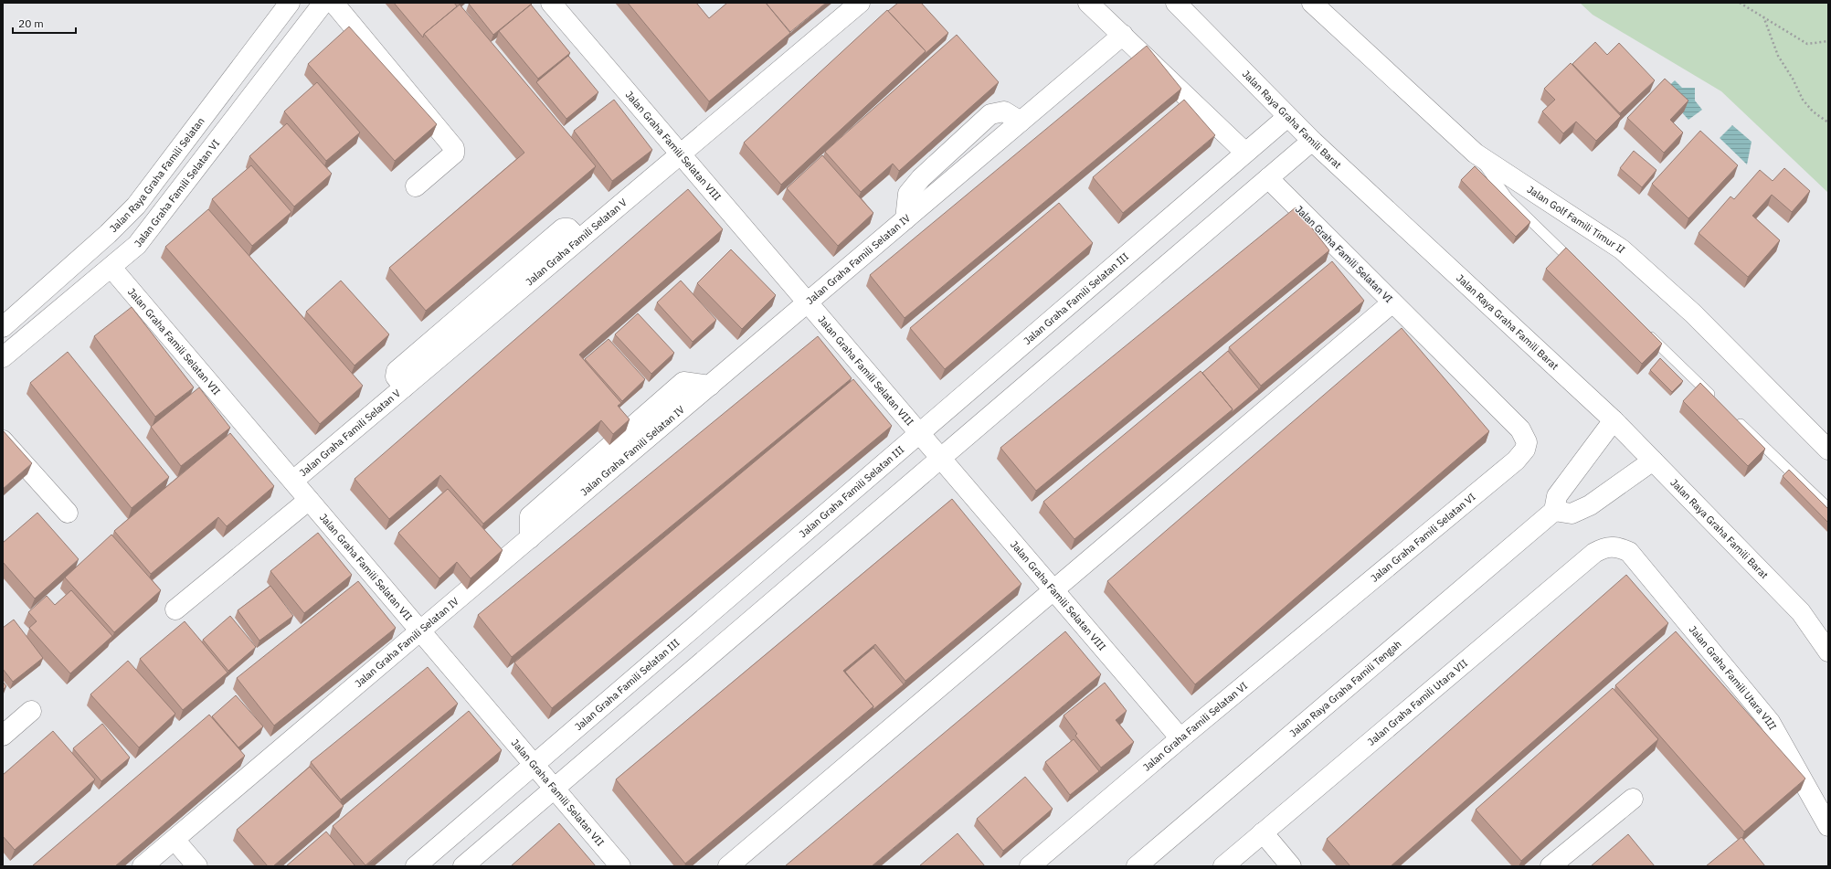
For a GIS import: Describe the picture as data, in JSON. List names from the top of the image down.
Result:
{
  "streets": {
    "street": [
      "Jalan Raya Graha Famili Barat",
      "Jalan Graha Famili Selatan VIII",
      "Jalan Raya Graha Famili Selatan",
      "Jalan Graha Famili Selatan VI",
      "Jalan Golf Famili Timur II",
      "Jalan Graha Famili Selatan V",
      "Jalan Graha Famili Selatan IV",
      "Jalan Graha Famili Selatan III",
      "Jalan Graha Famili Selatan VII",
      "Jalan Graha Famili Utara VIII",
      "Jalan Raya Graha Famili Tengah",
      "Jalan Graha Famili Utara VII"
    ]
  },
  "crossings": [
    ["Jalan Raya Graha Famili Barat", "Jalan Graha Famili Selatan III"],
    ["Jalan Graha Famili Selatan VIII", "Jalan Graha Famili Selatan VI"],
    ["Jalan Graha Famili Selatan VIII", "Jalan Graha Famili Selatan V"],
    ["Jalan Graha Famili Selatan VIII", "Jalan Graha Famili Selatan IV"],
    ["Jalan Graha Famili Selatan VIII", "Jalan Graha Famili Selatan III"],
    ["Jalan Graha Famili Selatan VI", "Jalan Graha Famili Selatan VII"],
    ["Jalan Graha Famili Selatan V", "Jalan Graha Famili Selatan VII"],
    ["Jalan Graha Famili Selatan IV", "Jalan Graha Famili Selatan VII"],
    ["Jalan Graha Famili Selatan III", "Jalan Graha Famili Selatan VII"],
    ["Jalan Graha Famili Utara VIII", "Jalan Graha Famili Utara VII"]
  ],
  "scale_bar": "20 m"
}
